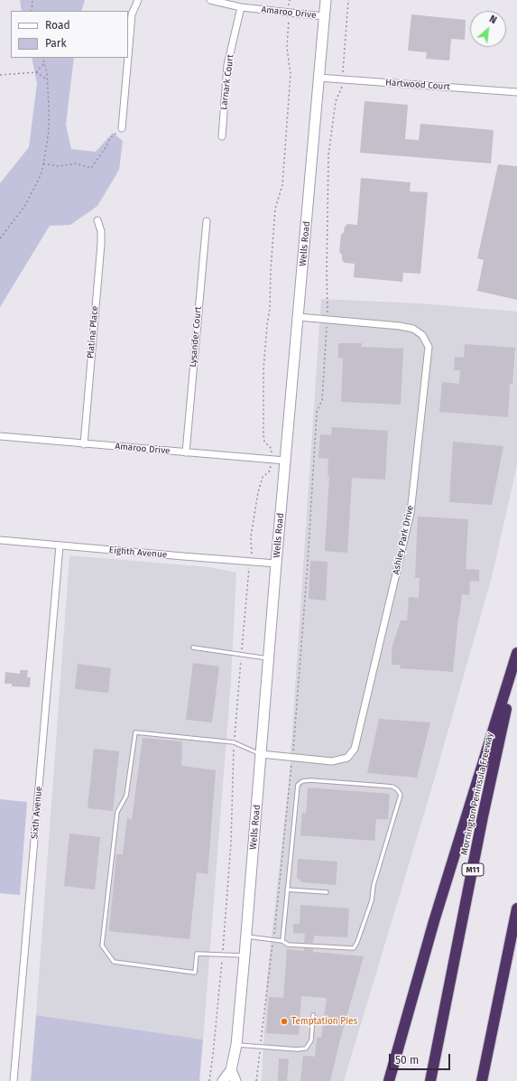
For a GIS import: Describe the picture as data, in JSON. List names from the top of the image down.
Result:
{
  "streets": {
    "highway": ["Mornington Peninsula Freeway", "M11"],
    "main road": ["Wells Road"],
    "street": [
      "Amaroo Drive",
      "Larnark Court",
      "Hartwood Court",
      "Platina Place",
      "Lysander Court",
      "Ashley Park Drive",
      "Eighth Avenue",
      "Sixth Avenue"
    ]
  },
  "crossings": [
    ["Amaroo Drive", "Larnark Court"],
    ["Amaroo Drive", "Wells Road"],
    ["Amaroo Drive", "Platina Place"],
    ["Amaroo Drive", "Lysander Court"],
    ["Hartwood Court", "Wells Road"],
    ["Wells Road", "Ashley Park Drive"],
    ["Wells Road", "Eighth Avenue"],
    ["Eighth Avenue", "Sixth Avenue"]
  ],
  "places": ["Temptation Pies"],
  "legend": ["Road", "Park"],
  "scale_bar": "50 m",
  "north": "top right"
}
